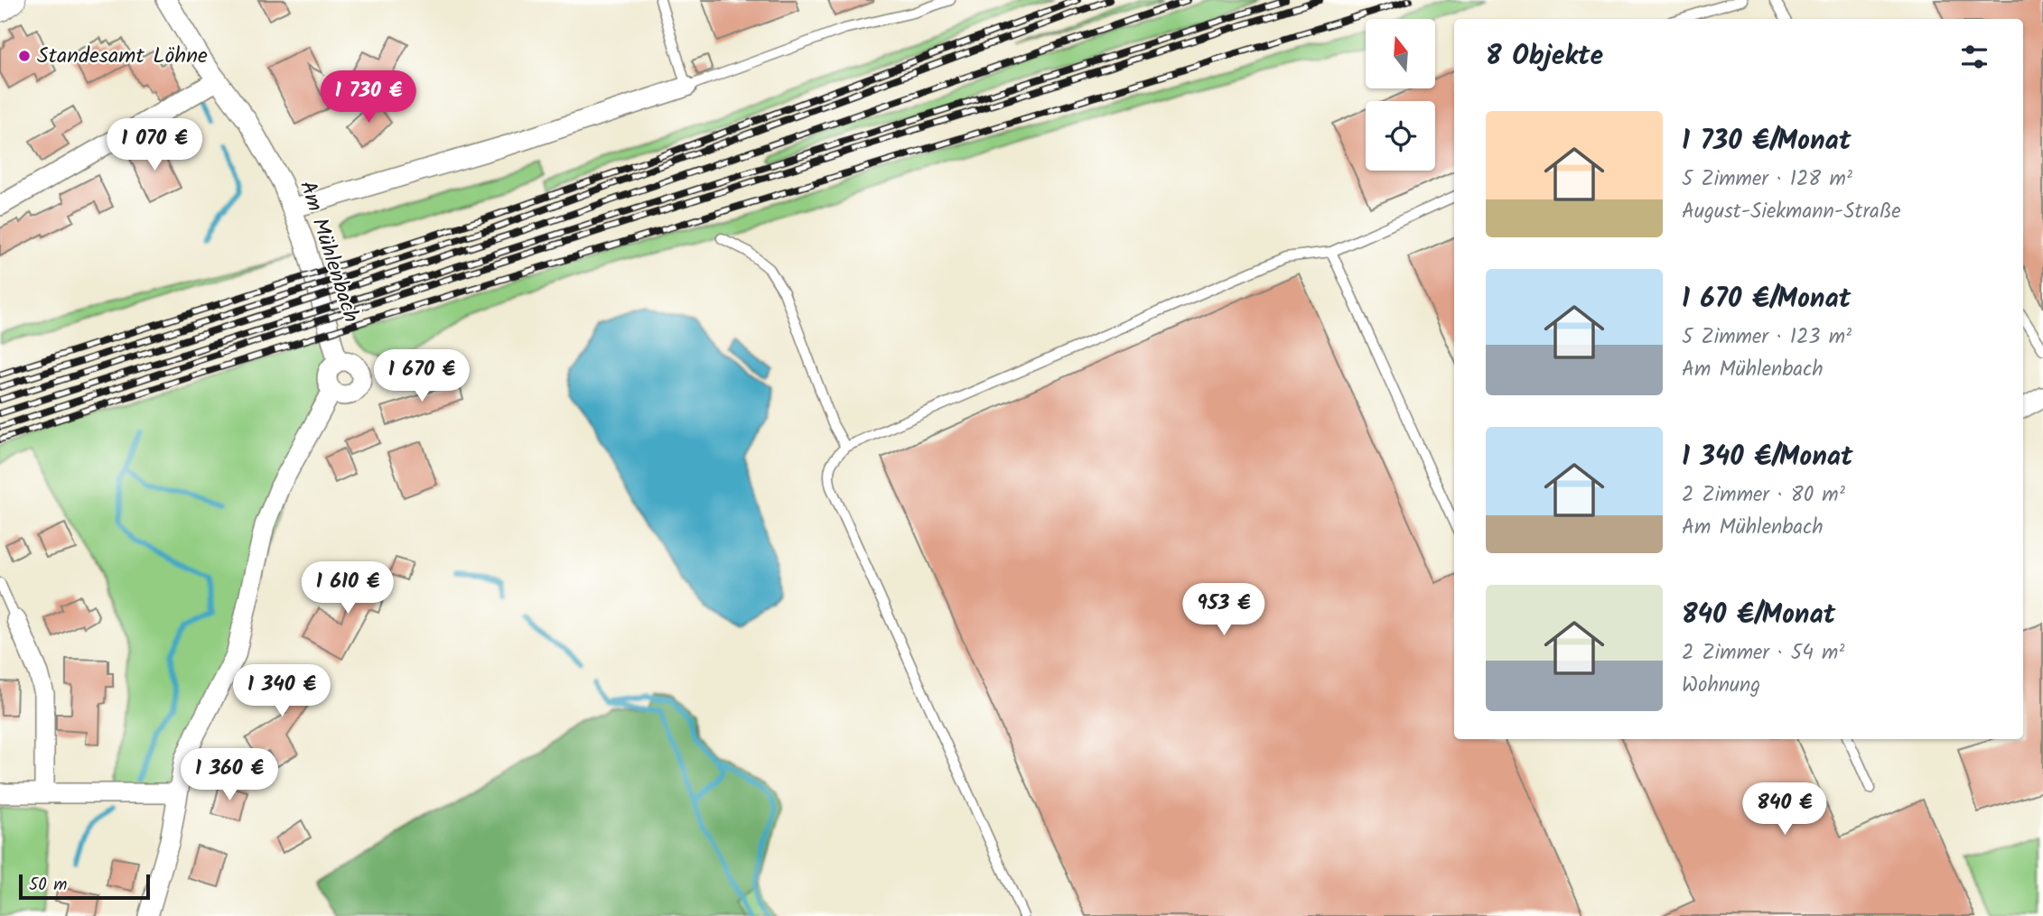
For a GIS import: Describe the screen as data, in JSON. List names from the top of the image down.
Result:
{
  "streets": {
    "street": ["Am Mühlenbach"]
  },
  "places": ["Standesamt Löhne"],
  "scale_bar": "50 m",
  "north": "top",
  "page": {
    "heading": "8 Objekte",
    "price": [
      "1 730 €",
      "1 070 €",
      "1 670 €",
      "1 610 €",
      "953 €",
      "1 340 €",
      "1 360 €",
      "840 €"
    ],
    "list": [
      {
        "name": "1 730 €/Monat",
        "note": "5 Zimmer · 128 m² · August-Siekmann-Straße"
      },
      {
        "name": "1 670 €/Monat",
        "note": "5 Zimmer · 123 m² · Am Mühlenbach"
      },
      {
        "name": "1 340 €/Monat",
        "note": "2 Zimmer · 80 m² · Am Mühlenbach"
      },
      {
        "name": "840 €/Monat",
        "note": "2 Zimmer · 54 m² · Wohnung"
      }
    ],
    "scale": "50 m"
  }
}
